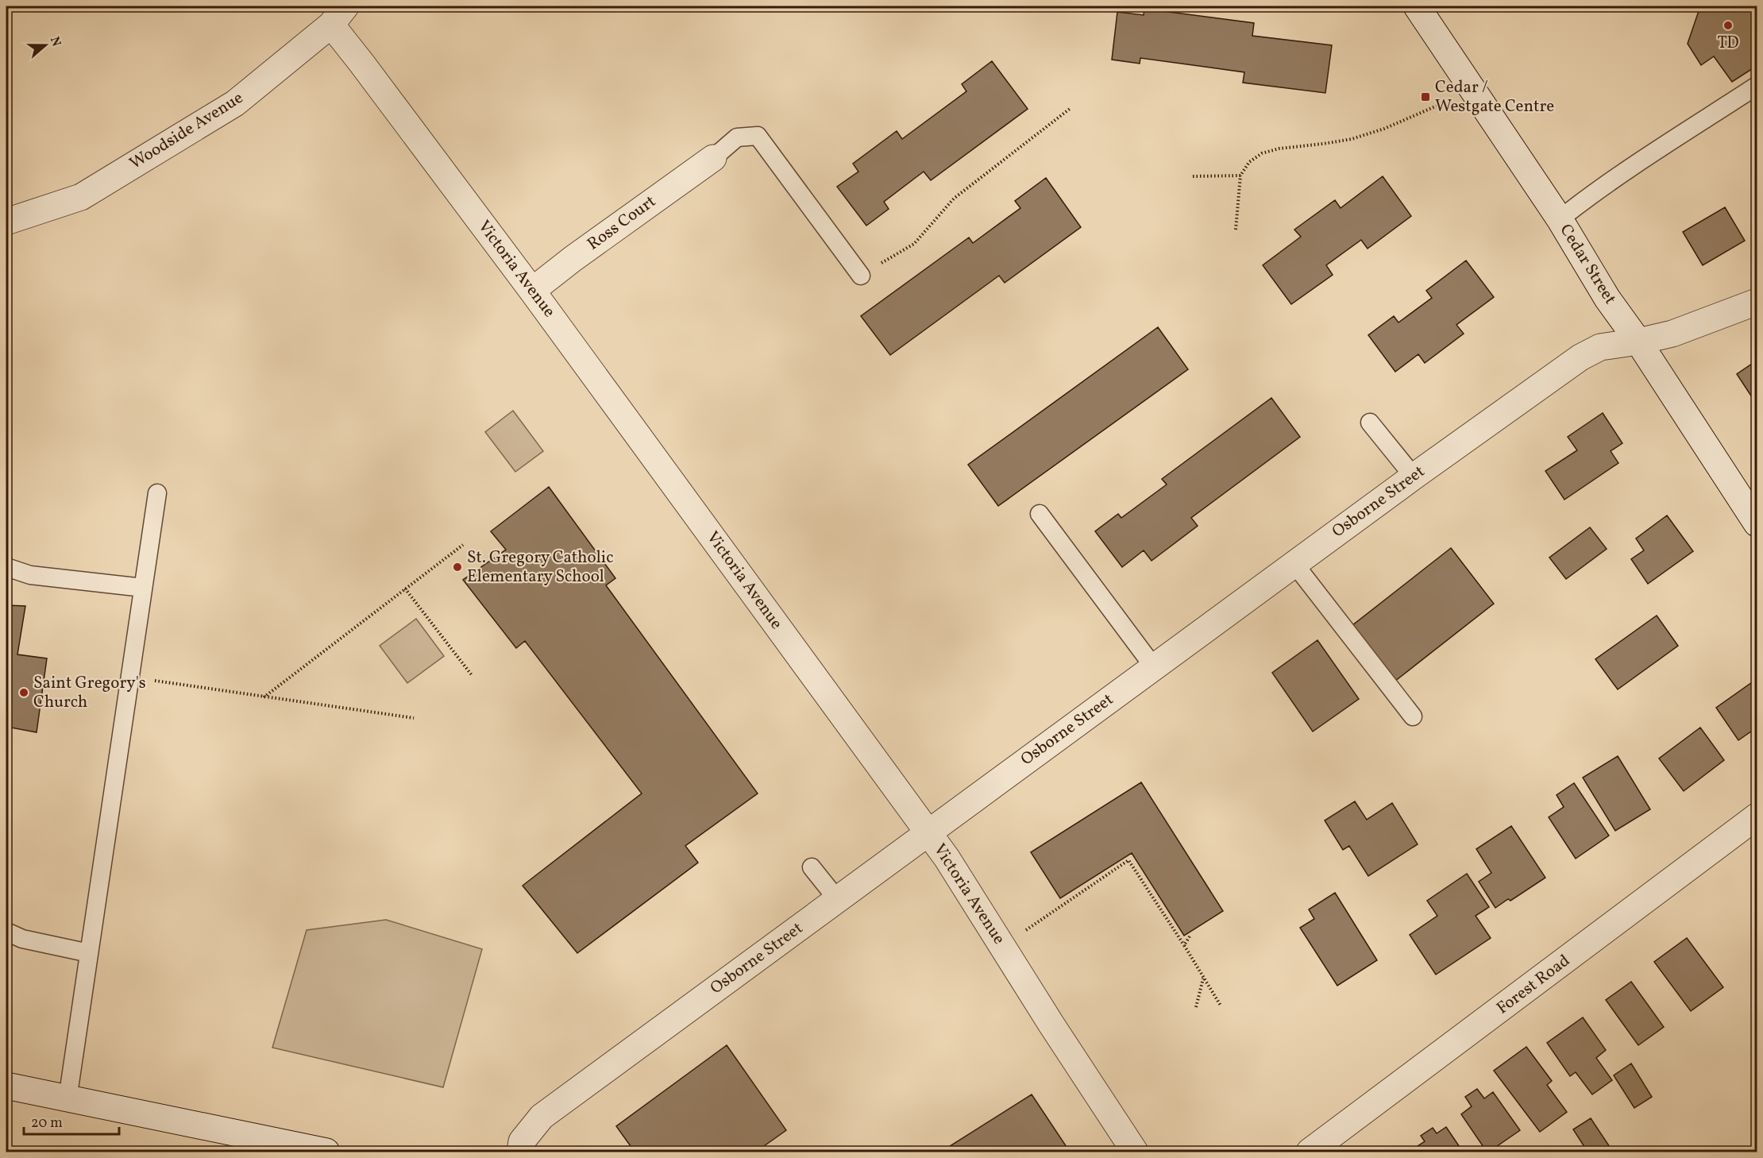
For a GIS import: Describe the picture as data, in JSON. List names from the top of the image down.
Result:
{
  "streets": {
    "street": [
      "Woodside Avenue",
      "Ross Court",
      "Cedar Street",
      "Victoria Avenue",
      "Osborne Street",
      "Forest Road"
    ]
  },
  "crossings": [
    ["Woodside Avenue", "Victoria Avenue"],
    ["Ross Court", "Victoria Avenue"],
    ["Cedar Street", "Osborne Street"],
    ["Victoria Avenue", "Osborne Street"]
  ],
  "places": {
    "other": ["TD", "St. Gregory Catholic Elementary School", "Saint Gregory's Church"],
    "transit": ["Cedar / Westgate Centre"]
  },
  "scale_bar": "20 m",
  "north": "right"
}
